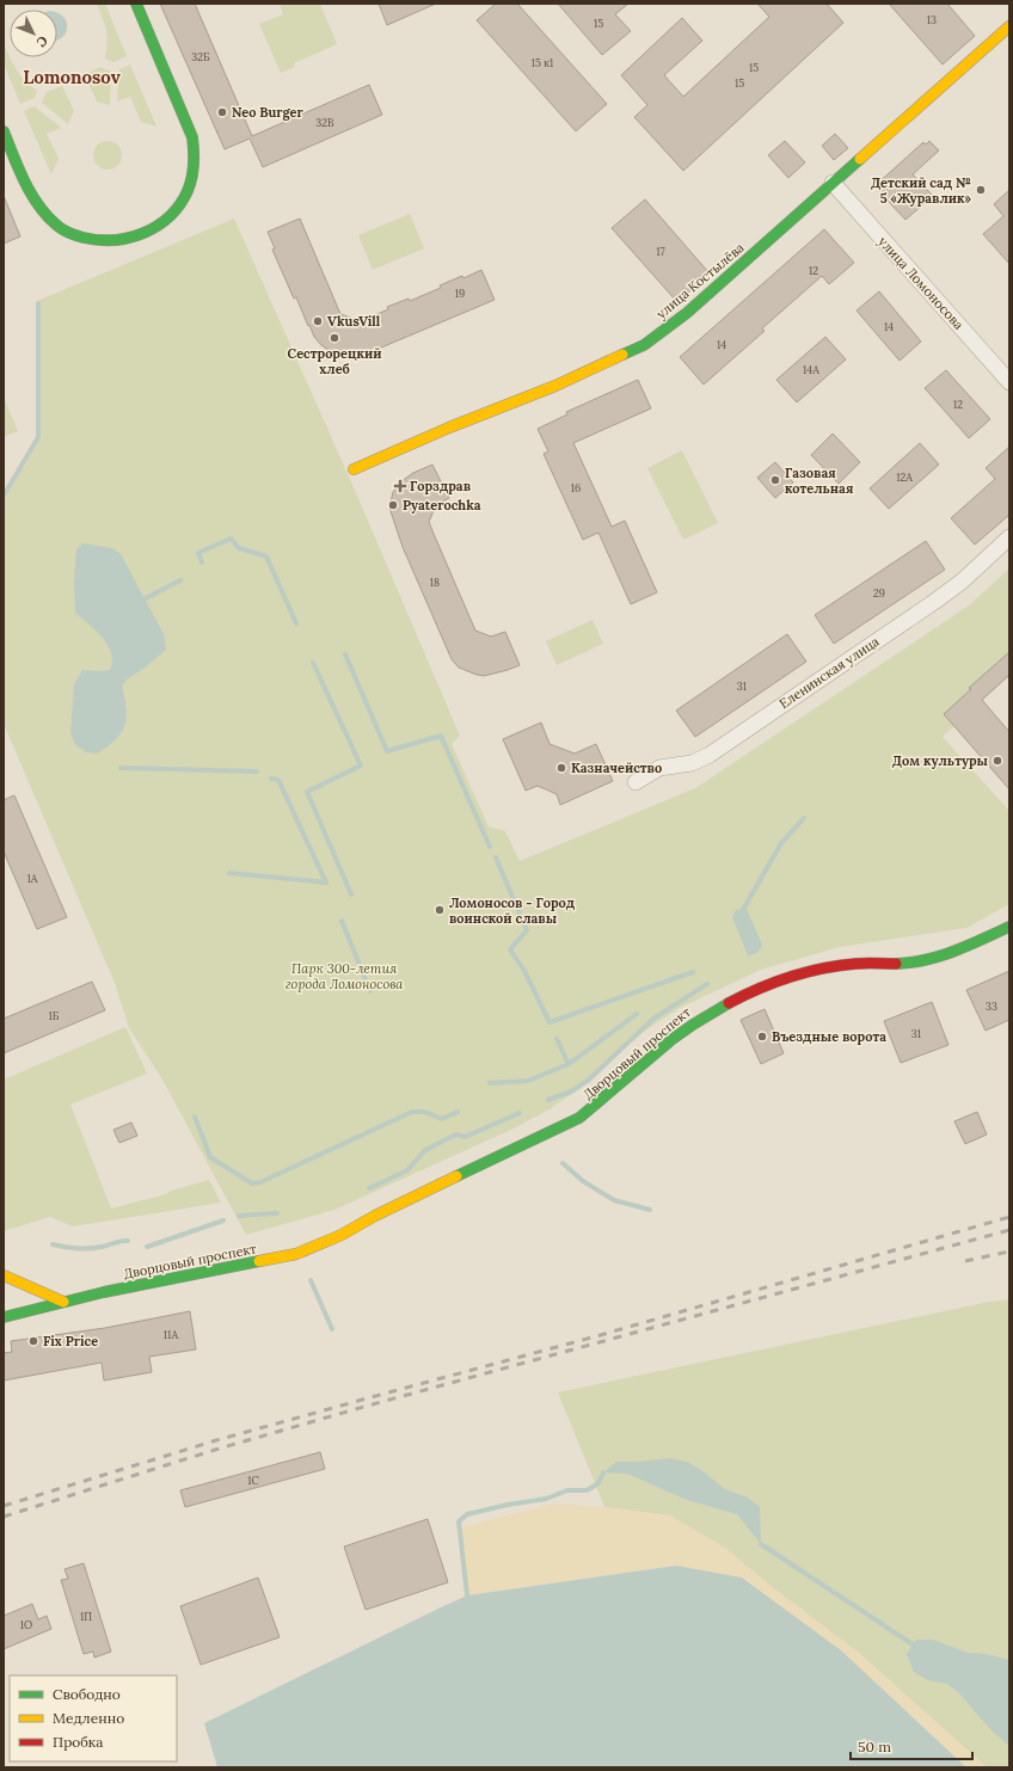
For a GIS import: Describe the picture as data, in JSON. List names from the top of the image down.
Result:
{
  "streets": {
    "main road": ["улица Костылёва", "Дворцовый проспект"],
    "street": ["улица Ломоносова", "Еленинская улица"]
  },
  "crossings": [
    ["улица Костылёва", "улица Ломоносова"]
  ],
  "districts": ["Lomonosov"],
  "parks": ["Парк 300-летия города Ломоносова"],
  "places": {
    "other": [
      "Neo Burger",
      "Детский сад № 5 «Журавлик»",
      "VkusVill",
      "Сестрорецкий хлеб",
      "Газовая котельная",
      "Pyaterochka",
      "Дом культуры",
      "Казначейство",
      "Ломоносов - Город воинской славы",
      "Въездные ворота",
      "Fix Price"
    ],
    "health": ["Горздрав"]
  },
  "house_numbers": [
    "13",
    "15",
    "32Б",
    "15 к1",
    "15",
    "15",
    "32В",
    "17",
    "12",
    "19",
    "14",
    "14",
    "14А",
    "12",
    "12А",
    "16",
    "18",
    "29",
    "31",
    "1А",
    "33",
    "1Б",
    "31",
    "11А",
    "1С",
    "1П",
    "1О"
  ],
  "legend": ["Свободно", "Медленно", "Пробка"],
  "scale_bar": "50 m",
  "north": "bottom right"
}
